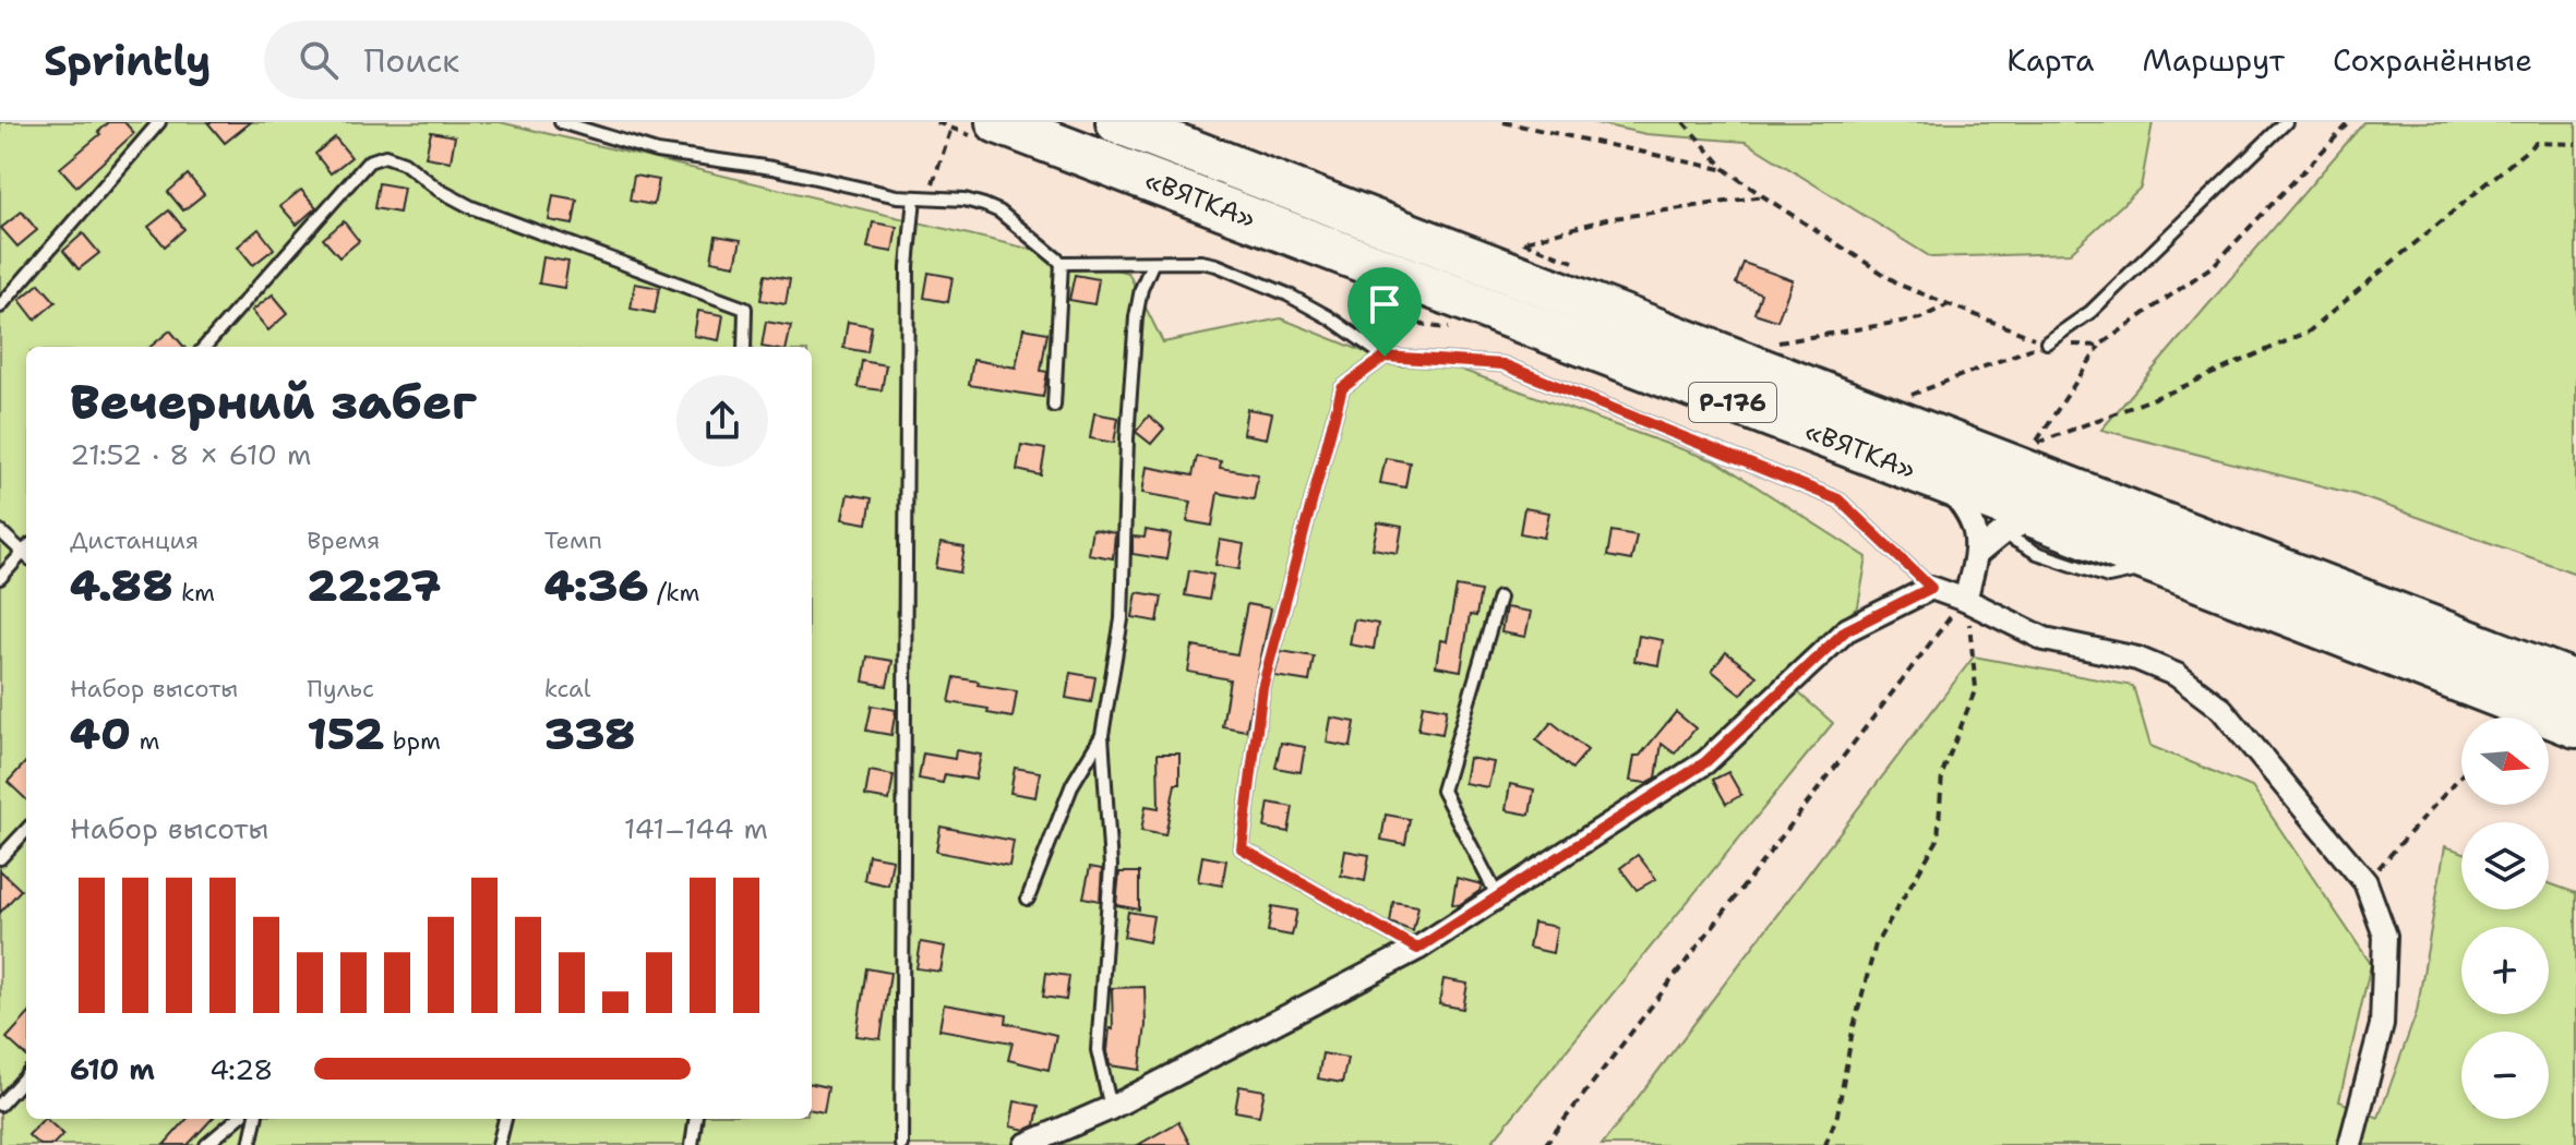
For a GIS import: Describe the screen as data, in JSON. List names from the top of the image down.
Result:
{
  "streets": {
    "highway": ["«ВЯТКА»", "Р-176"]
  },
  "north": "right",
  "page": {
    "header": "Sprintly",
    "search": "Поиск",
    "nav": ["Карта", "Маршрут", "Сохранённые"],
    "heading": ["Вечерний забег", "21:52 · 8 × 610 m"],
    "stats": [
      ["Дистанция", "4.88 km"],
      ["Время", "22:27"],
      ["Темп", "4:36 /km"],
      ["Набор высоты", "40 m"],
      ["Пульс", "152 bpm"],
      ["kcal", "338"]
    ],
    "map_buttons": ["+", "−"],
    "chart": ["Набор высоты", "141–144 m"],
    "list": [
      {
        "name": "610 m",
        "note": "4:28"
      }
    ]
  }
}
